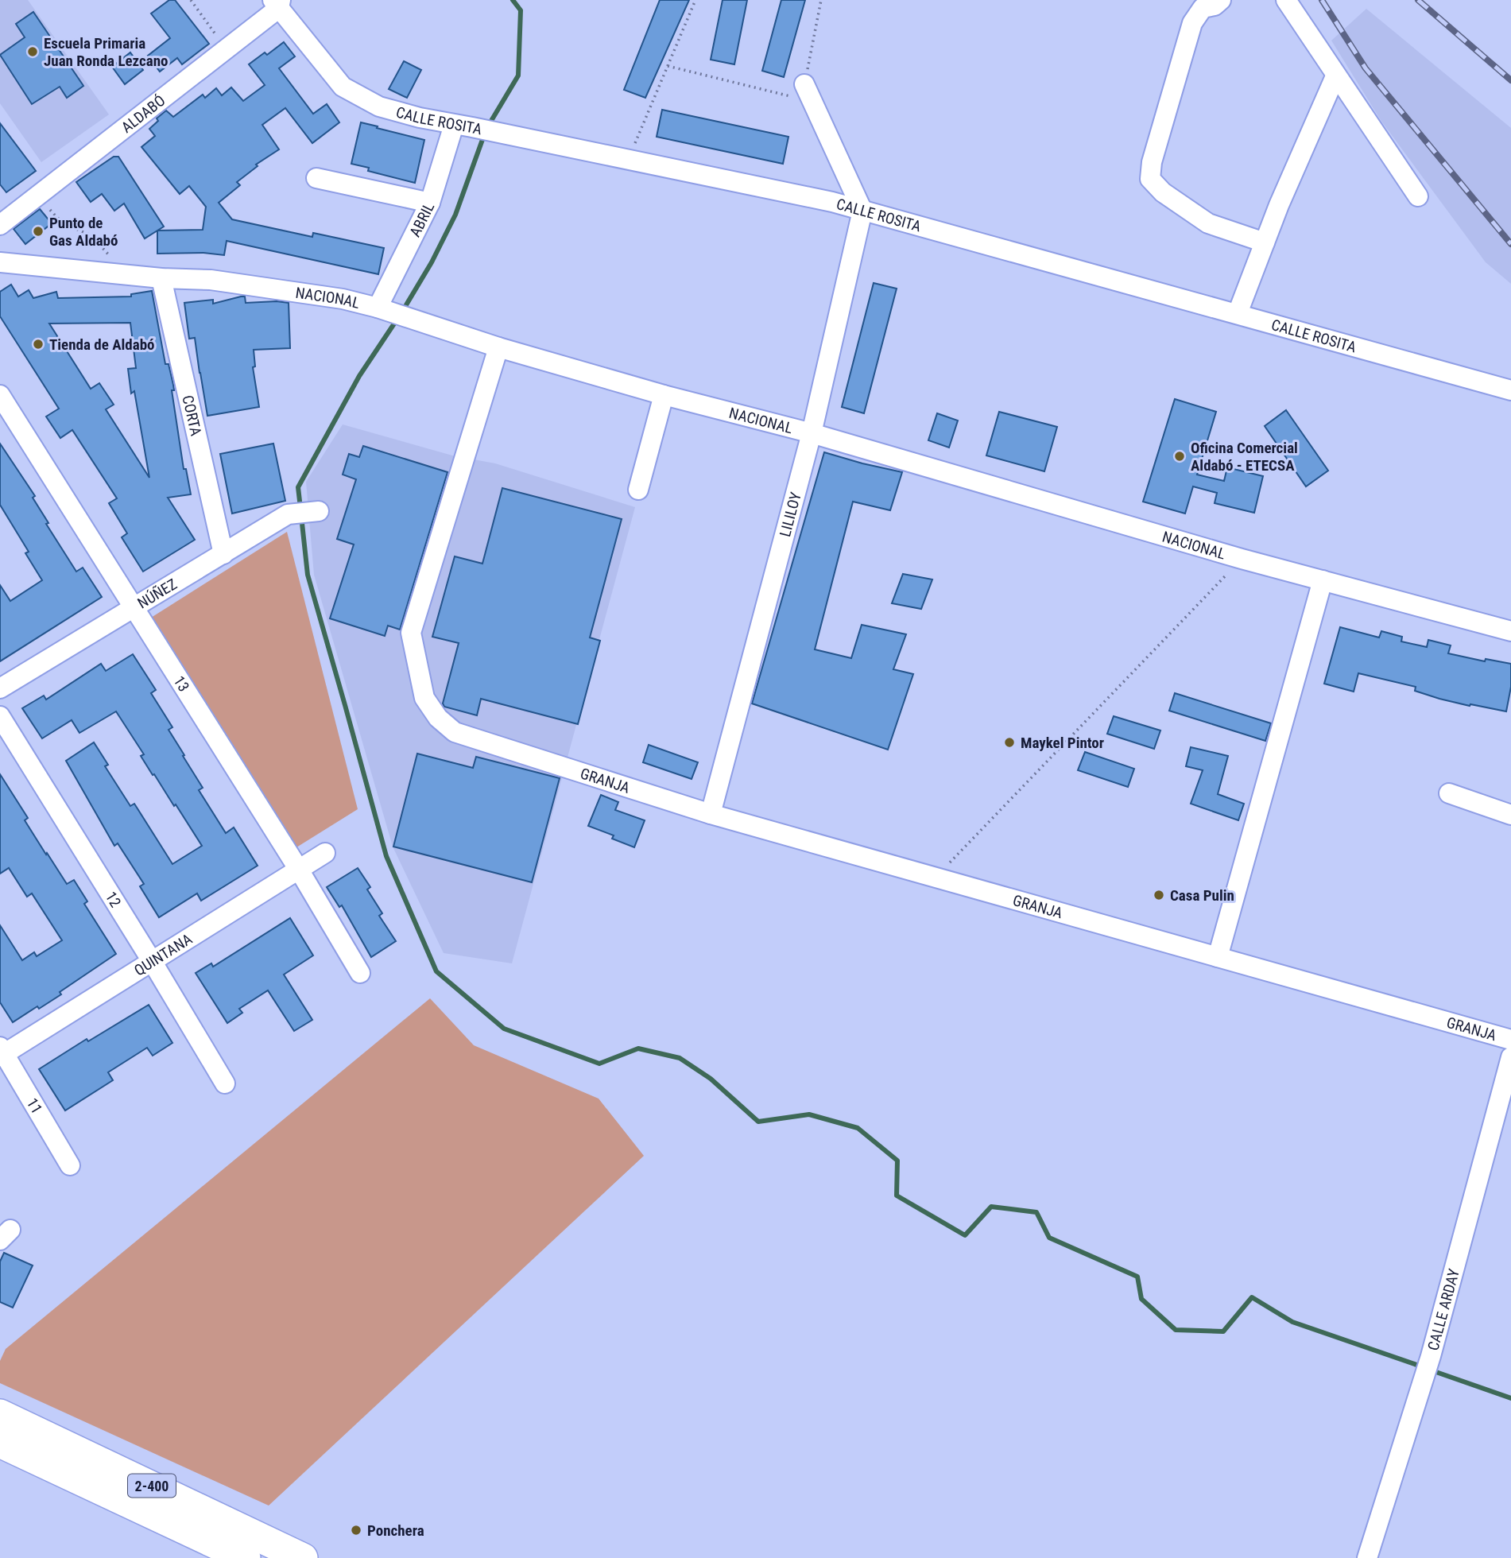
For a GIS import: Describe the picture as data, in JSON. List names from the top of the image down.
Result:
{
  "streets": {
    "highway": ["2-400"],
    "street": [
      "ALDABÓ",
      "CALLE ROSITA",
      "ABRIL",
      "NACIONAL",
      "CORTA",
      "LILILOY",
      "NÚÑEZ",
      "13",
      "GRANJA",
      "12",
      "QUINTANA",
      "11",
      "CALLE ARDAY"
    ]
  },
  "crossings": [
    ["ALDABÓ", "CALLE ROSITA"],
    ["CALLE ROSITA", "ABRIL"],
    ["CALLE ROSITA", "LILILOY"],
    ["ABRIL", "NACIONAL"],
    ["NACIONAL", "CORTA"],
    ["NACIONAL", "LILILOY"],
    ["NACIONAL", "GRANJA"],
    ["CORTA", "NÚÑEZ"],
    ["LILILOY", "GRANJA"],
    ["NÚÑEZ", "13"],
    ["13", "QUINTANA"],
    ["12", "QUINTANA"],
    ["QUINTANA", "11"]
  ],
  "places": [
    "Escuela Primaria Juan Ronda Lezcano",
    "Punto de Gas Aldabó",
    "Tienda de Aldabó",
    "Oficina Comercial Aldabó - ETECSA",
    "Maykel Pintor",
    "Casa Pulin",
    "Ponchera"
  ]
}
